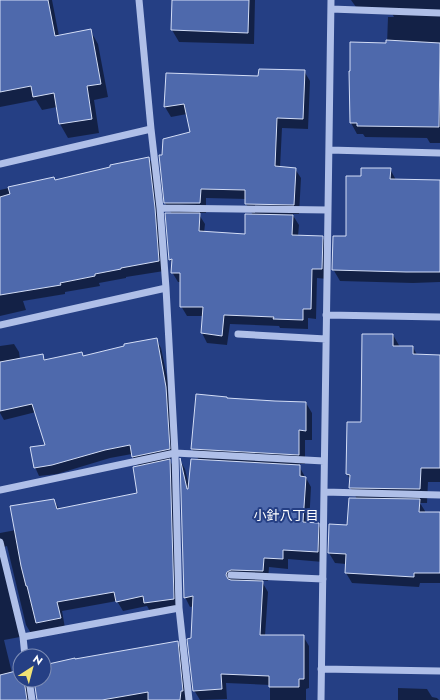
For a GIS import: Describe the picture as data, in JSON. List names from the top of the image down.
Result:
{
  "districts": ["小針八丁目"],
  "north": "top right"
}
